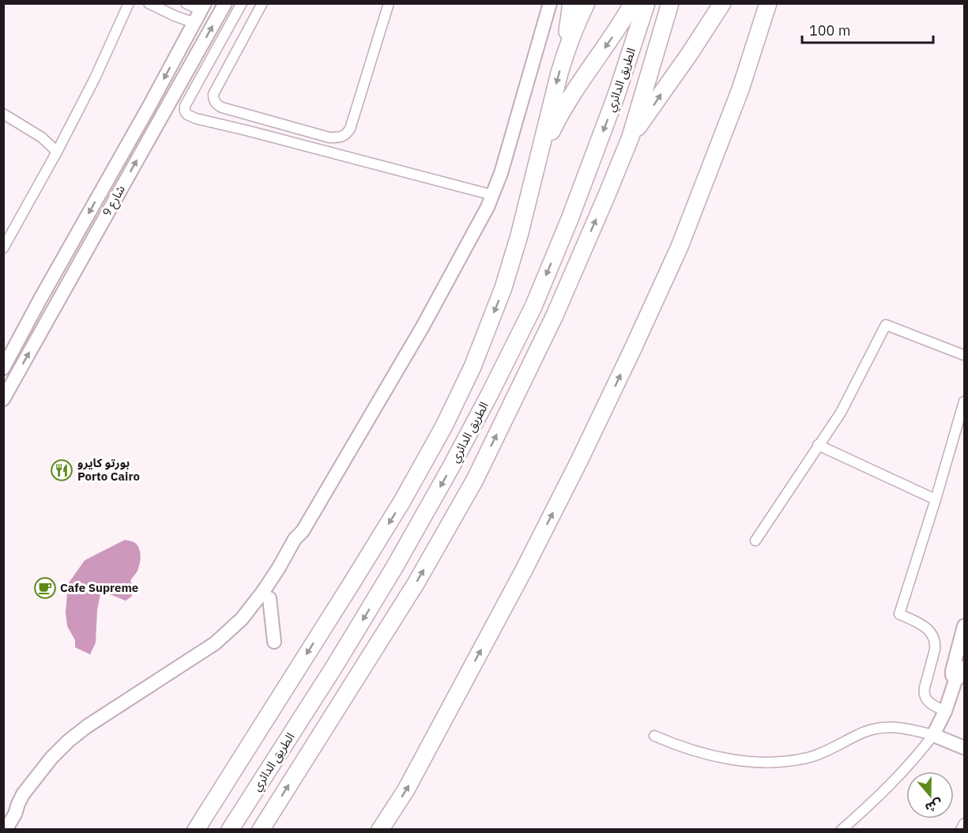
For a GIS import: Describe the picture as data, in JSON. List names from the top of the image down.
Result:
{
  "streets": {
    "highway": ["الطريق الدائري"],
    "street": ["شارع 9"]
  },
  "places": {
    "restaurant": ["بورتو كايرو Porto Cairo"],
    "cafe": ["Cafe Supreme"]
  },
  "scale_bar": "100 m",
  "north": "bottom"
}
